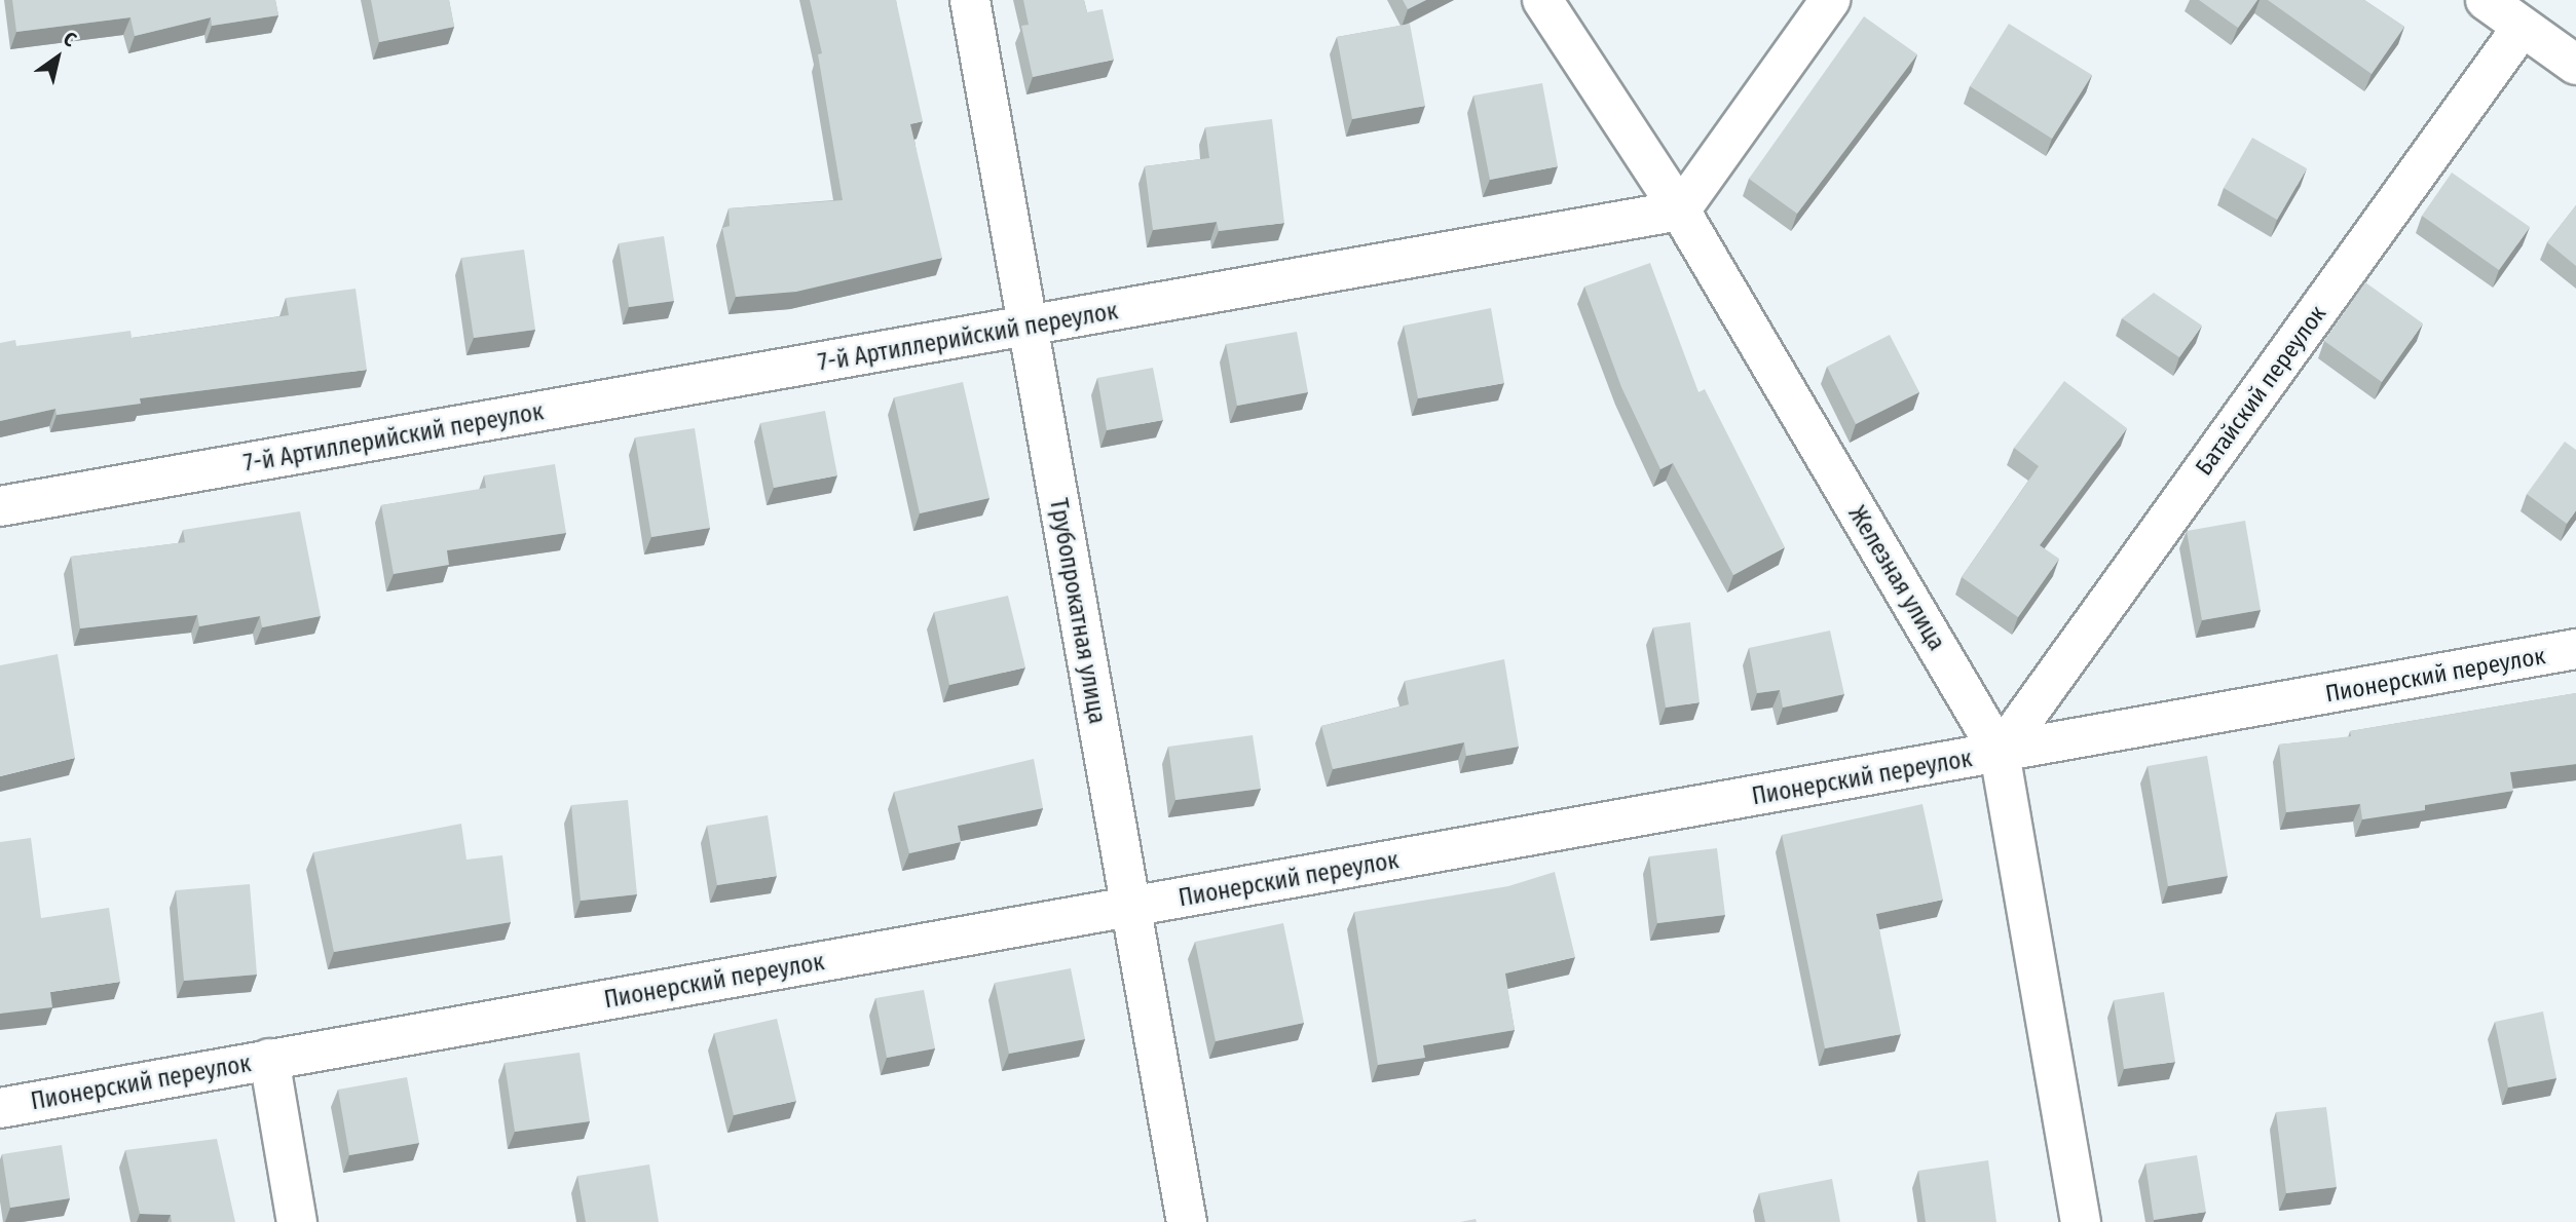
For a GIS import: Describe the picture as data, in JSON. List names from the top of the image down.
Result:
{
  "streets": {
    "street": [
      "7-й Артиллерийский переулок",
      "Батайский переулок",
      "Железная улица",
      "Трубопрокатная улица",
      "Пионерский переулок"
    ]
  },
  "crossings": [
    ["7-й Артиллерийский переулок", "Железная улица"],
    ["7-й Артиллерийский переулок", "Трубопрокатная улица"],
    ["Батайский переулок", "Железная улица"],
    ["Батайский переулок", "Пионерский переулок"],
    ["Железная улица", "Пионерский переулок"],
    ["Трубопрокатная улица", "Пионерский переулок"]
  ],
  "north": "top right"
}
